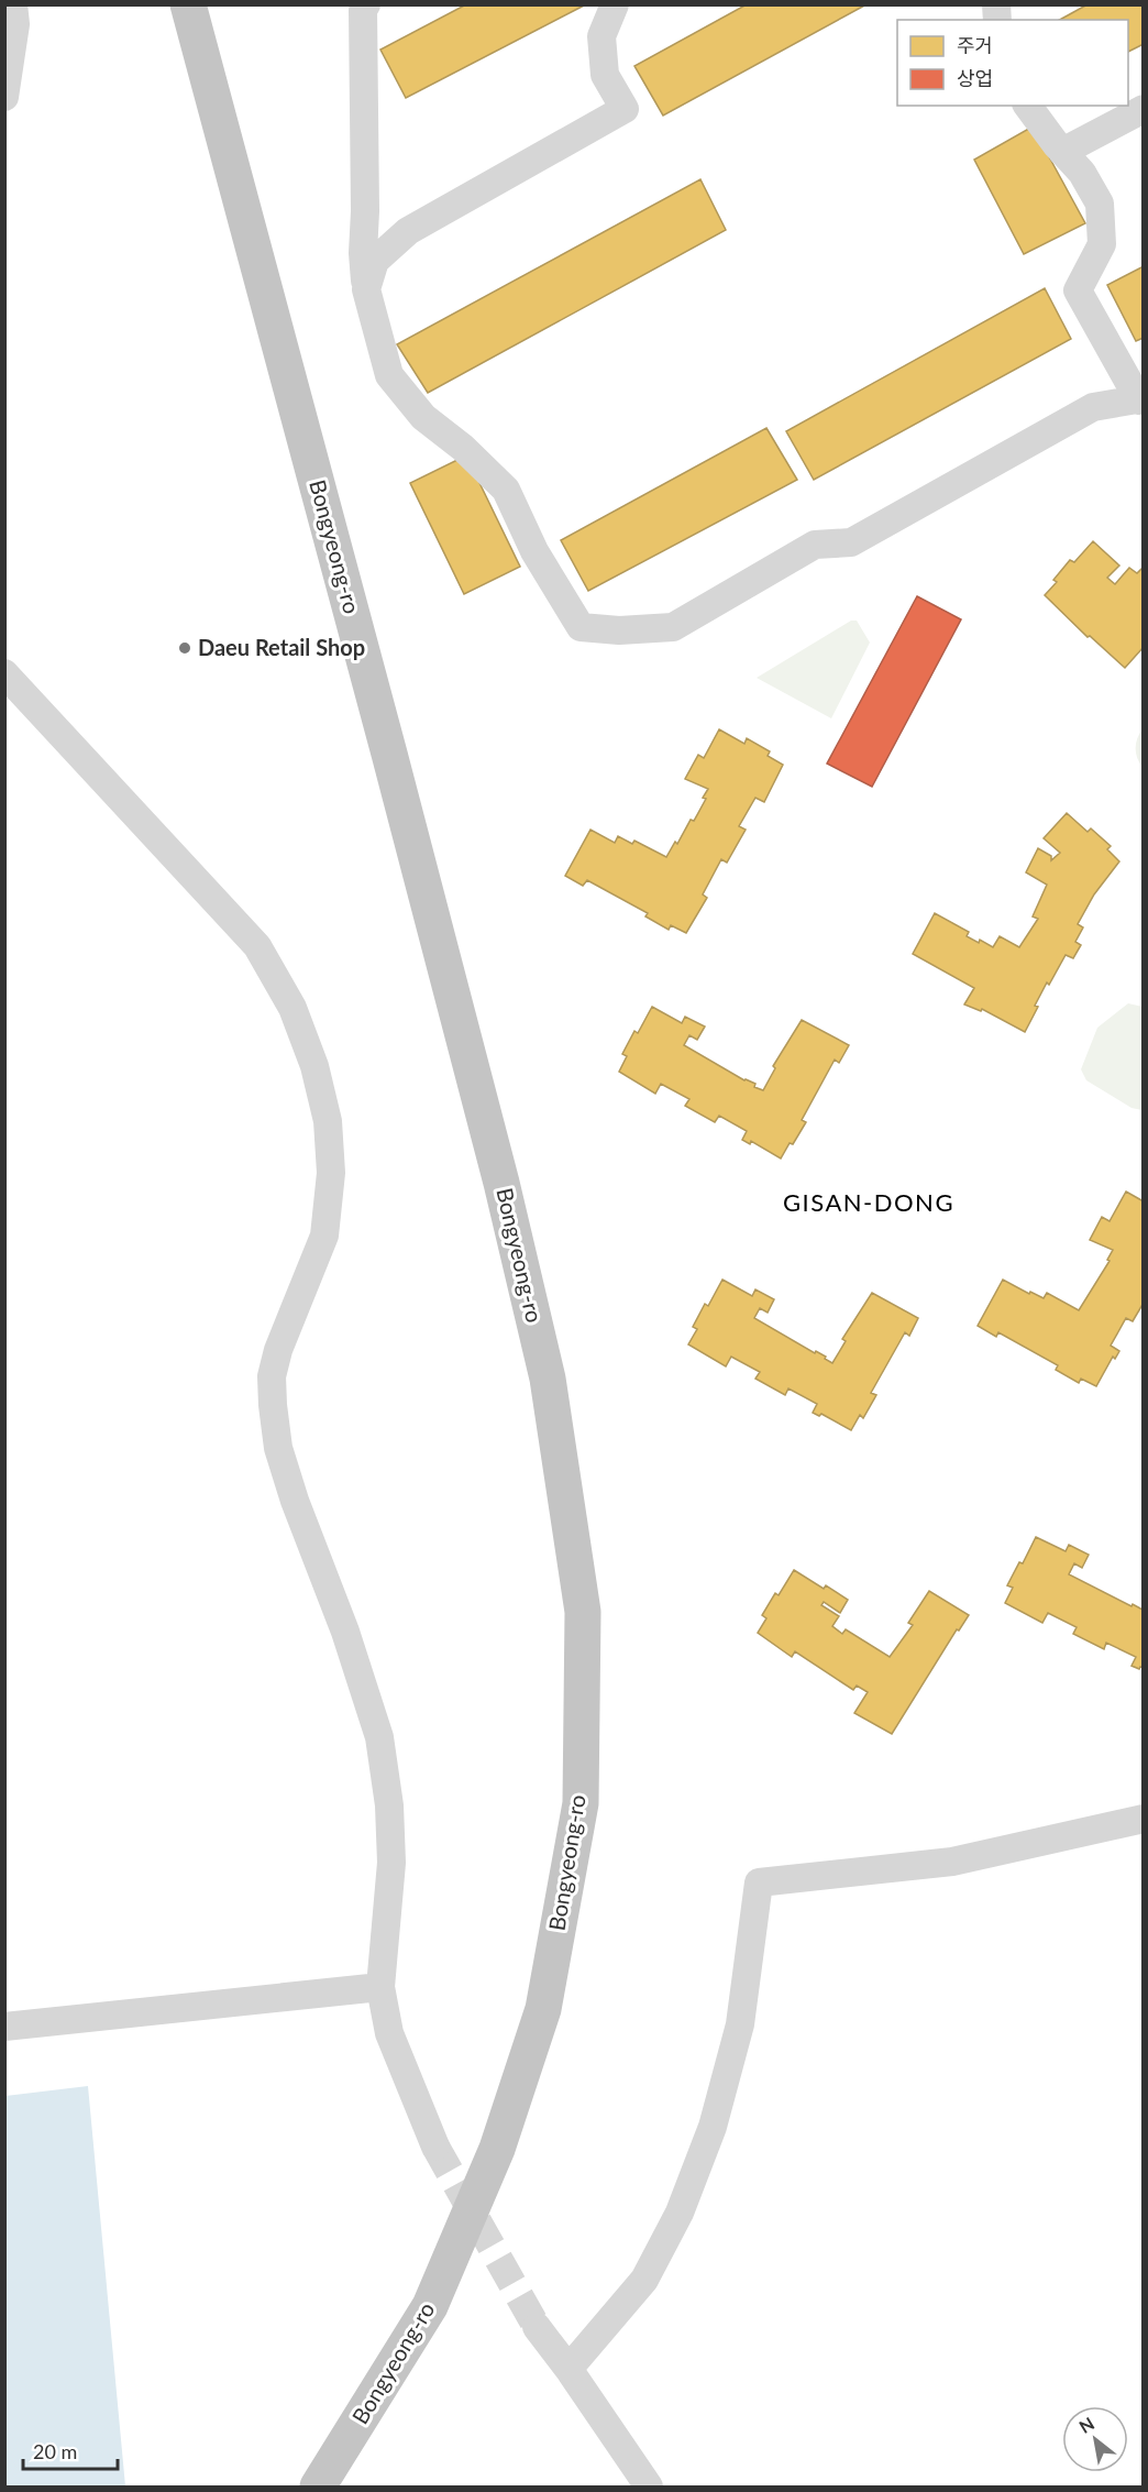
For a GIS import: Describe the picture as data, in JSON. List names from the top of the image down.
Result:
{
  "streets": {
    "highway": ["Bongyeong-ro"]
  },
  "districts": ["GISAN-DONG"],
  "places": ["Daeu Retail Shop"],
  "legend": ["주거", "상업"],
  "scale_bar": "20 m",
  "north": "top left"
}
